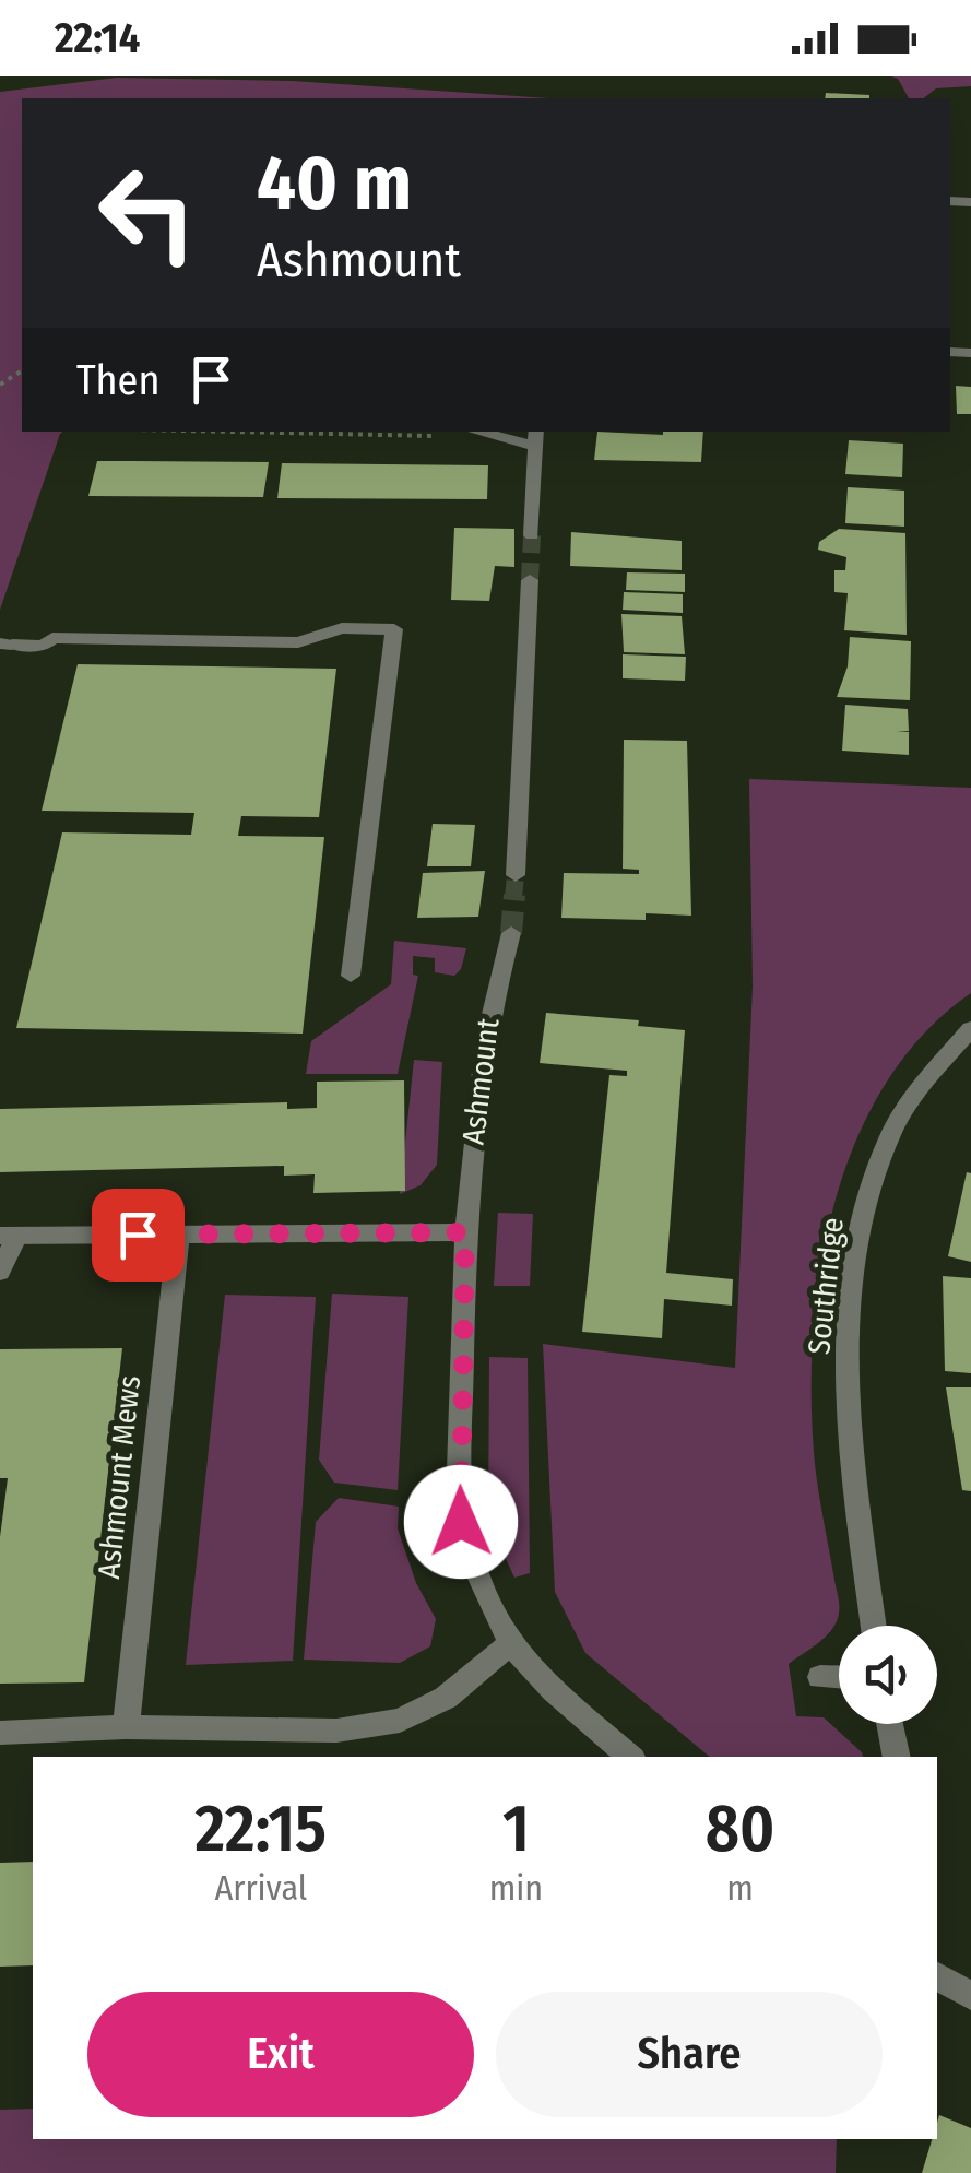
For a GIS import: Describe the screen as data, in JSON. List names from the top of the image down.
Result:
{
  "streets": {
    "street": ["Ashmount", "Southridge", "Ashmount Mews"]
  },
  "page": {
    "status": "22:14",
    "turn": ["40 m", "Ashmount"],
    "then": "Then",
    "eta": [
      "22:15",
      "Arrival",
      "1",
      "min",
      "80",
      "m"
    ],
    "buttons": ["Exit", "Share"]
  }
}
